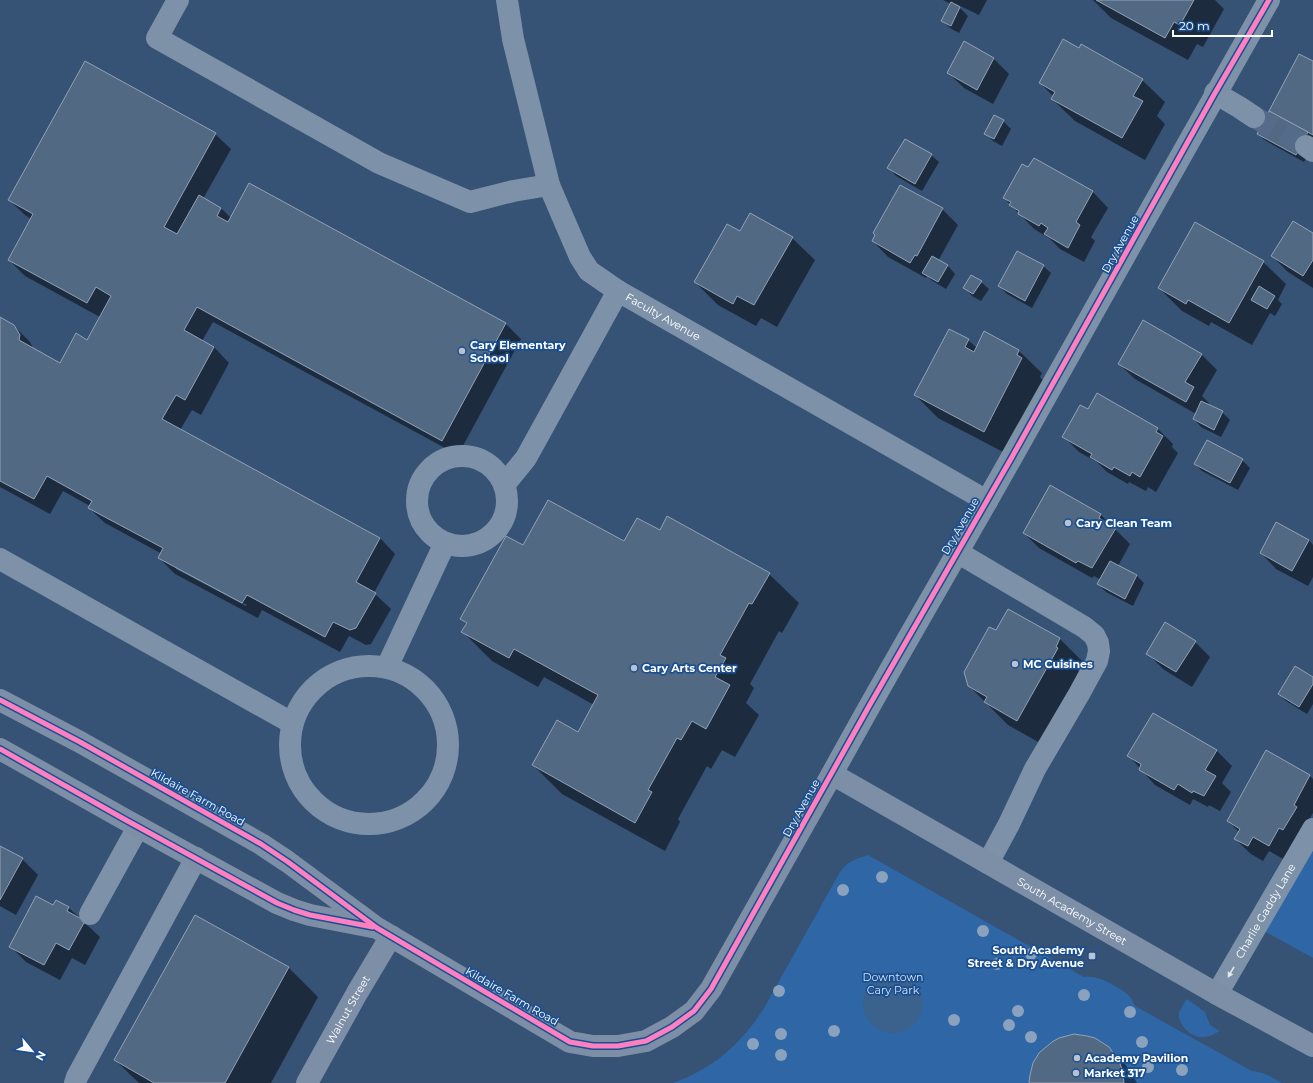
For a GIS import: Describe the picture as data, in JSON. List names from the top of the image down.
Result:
{
  "streets": {
    "main road": [
      "Dry Avenue",
      "Kildaire Farm Road",
      "South Academy Street",
      "Walnut Street"
    ],
    "street": ["Faculty Avenue", "Charlie Gaddy Lane"]
  },
  "crossings": [
    ["Dry Avenue", "Faculty Avenue"],
    ["Dry Avenue", "Kildaire Farm Road"],
    ["Dry Avenue", "South Academy Street"],
    ["Kildaire Farm Road", "Walnut Street"],
    ["South Academy Street", "Charlie Gaddy Lane"]
  ],
  "one_way": ["Charlie Gaddy Lane"],
  "parks": ["Downtown Cary Park"],
  "places": {
    "other": [
      "Cary Elementary School",
      "Cary Clean Team",
      "MC Cuisines",
      "Cary Arts Center",
      "Academy Pavilion",
      "Market 317"
    ],
    "transit": ["South Academy Street & Dry Avenue"]
  },
  "scale_bar": "20 m",
  "north": "bottom right"
}
